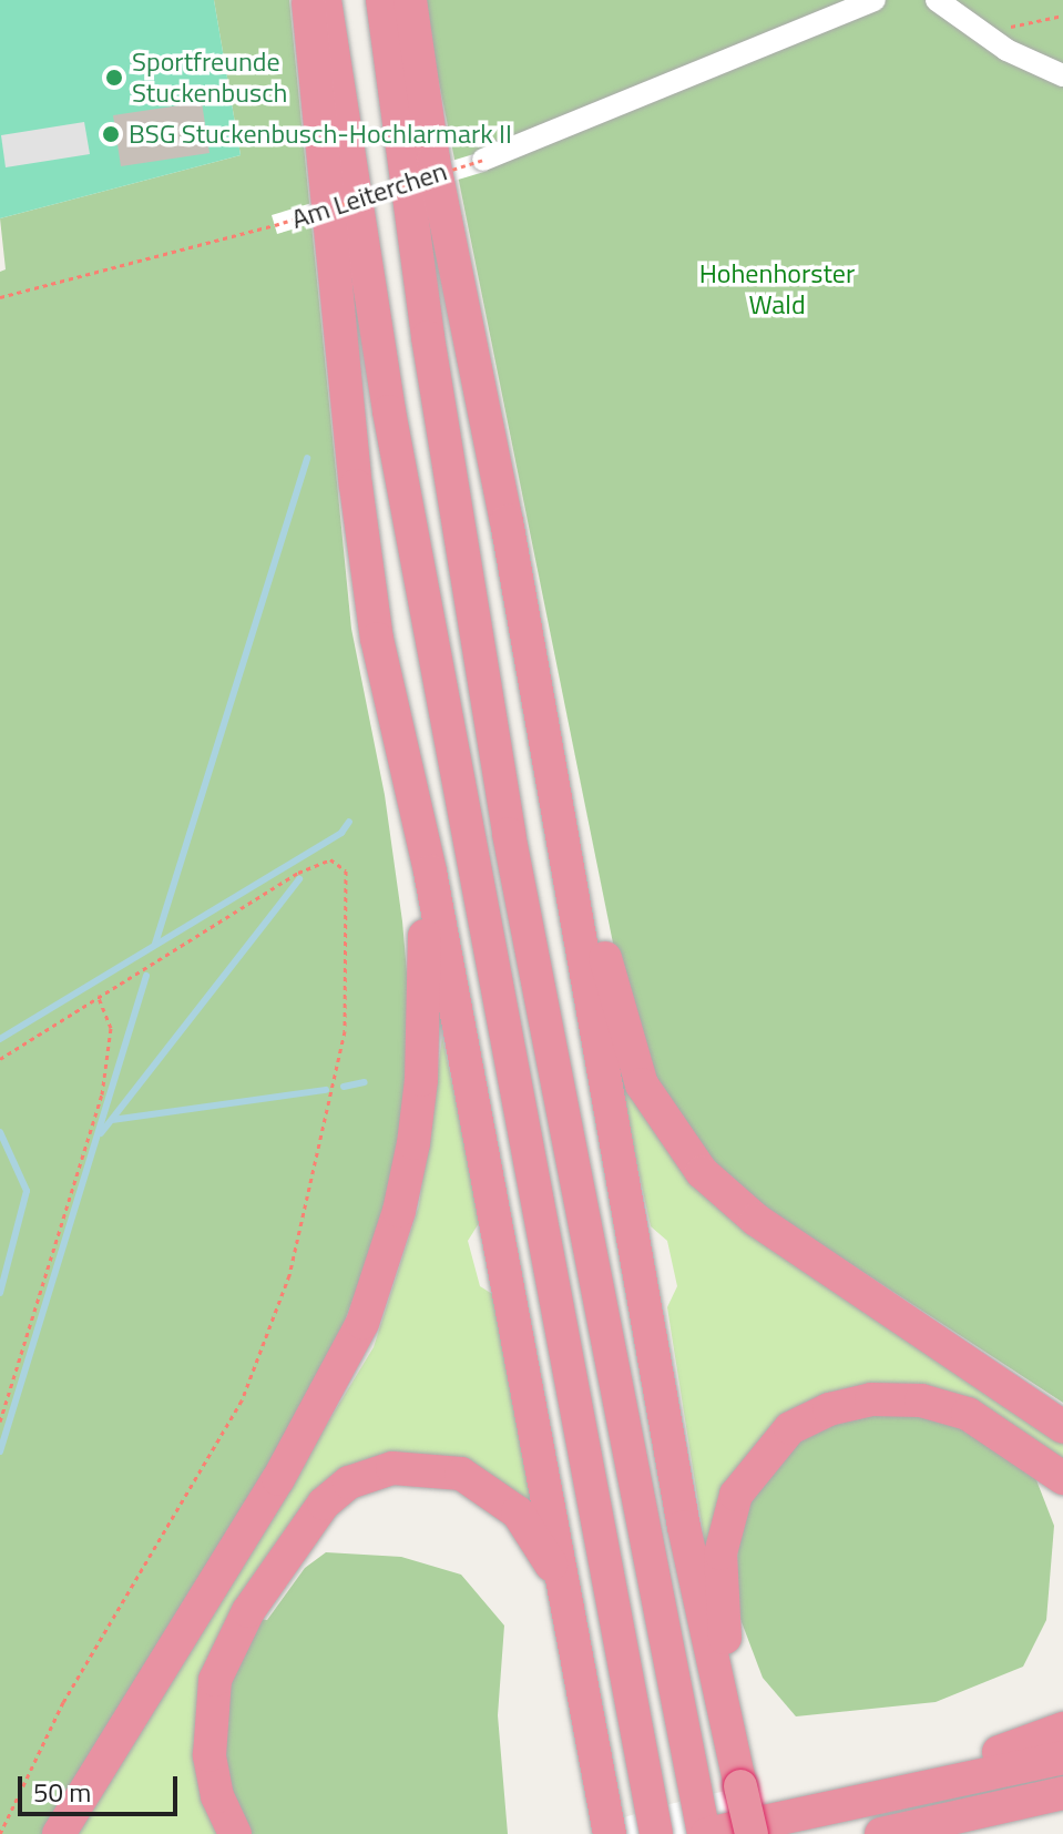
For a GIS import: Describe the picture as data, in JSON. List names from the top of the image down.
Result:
{
  "streets": {
    "street": ["Am Leiterchen"]
  },
  "parks": ["Hohenhorster Wald"],
  "places": ["Sportfreunde Stuckenbusch", "BSG Stuckenbusch-Hochlarmark II"],
  "scale_bar": "50 m"
}
